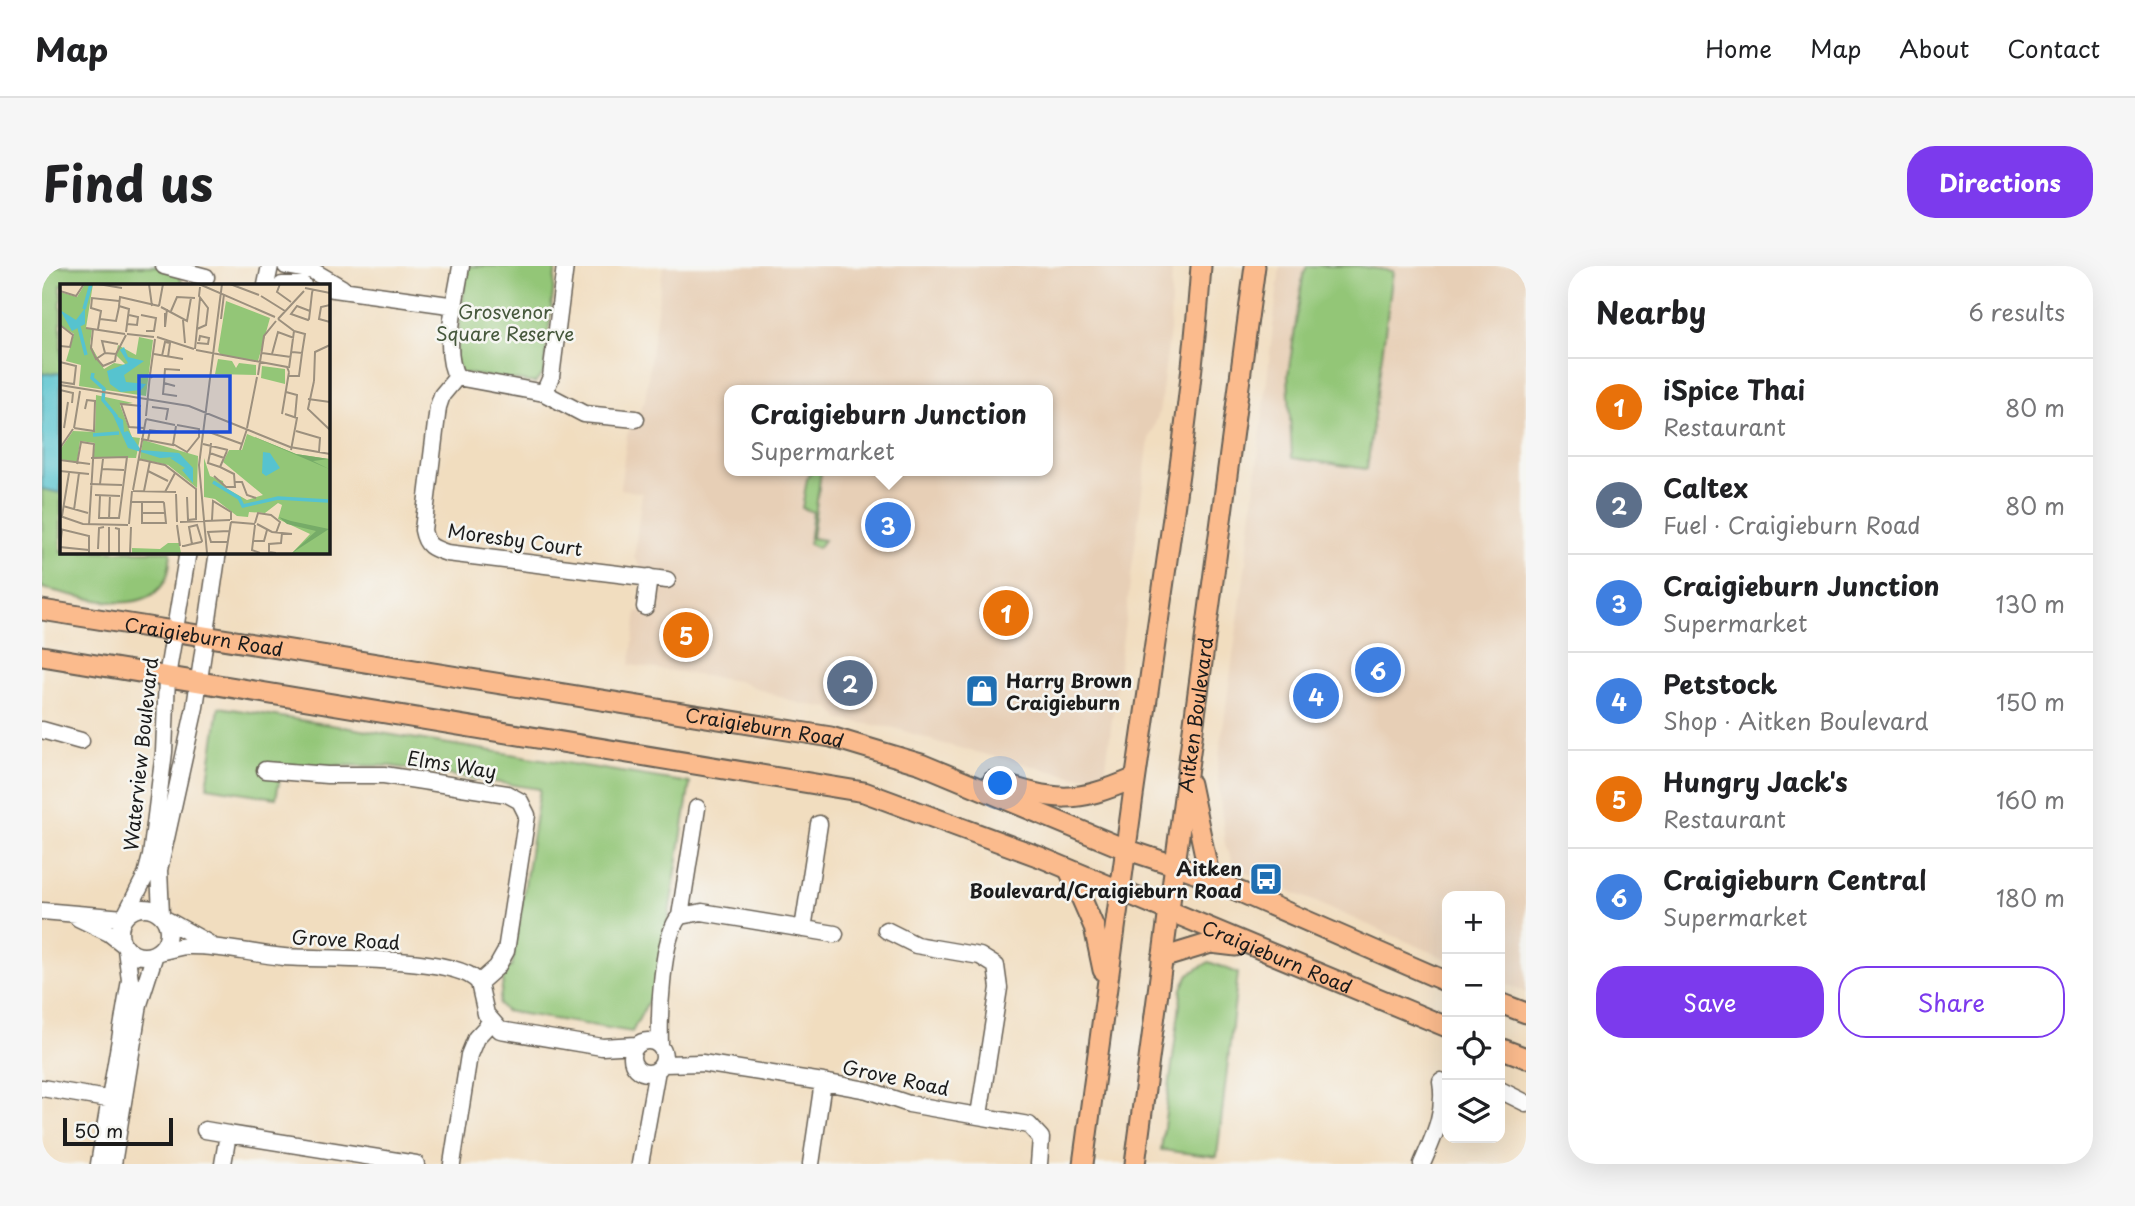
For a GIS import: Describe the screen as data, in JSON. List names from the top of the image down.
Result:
{
  "streets": {
    "main road": ["Craigieburn Road", "Aitken Boulevard"],
    "street": [
      "Moresby Court",
      "Waterview Boulevard",
      "Elms Way",
      "Grove Road"
    ]
  },
  "crossings": [
    ["Craigieburn Road", "Aitken Boulevard"],
    ["Craigieburn Road", "Waterview Boulevard"],
    ["Waterview Boulevard", "Grove Road"],
    ["Elms Way", "Grove Road"]
  ],
  "parks": ["Grosvenor Square Reserve"],
  "places": {
    "shop": ["Harry Brown Craigieburn"],
    "bus stop": ["Aitken Boulevard/Craigieburn Road"]
  },
  "scale_bar": "50 m",
  "page": {
    "header": "Map",
    "nav": [
      "Home",
      "Map",
      "About",
      "Contact"
    ],
    "title": "Find us",
    "buttons": [
      "Directions",
      ["Save", "Share"]
    ],
    "heading": ["Nearby", "6 results"],
    "list": [
      {
        "mark": "1",
        "name": "iSpice Thai",
        "note": "Restaurant",
        "value": "80 m"
      },
      {
        "mark": "2",
        "name": "Caltex",
        "note": "Fuel · Craigieburn Road",
        "value": "80 m"
      },
      {
        "mark": "3",
        "name": "Craigieburn Junction",
        "note": "Supermarket",
        "value": "130 m"
      },
      {
        "mark": "4",
        "name": "Petstock",
        "note": "Shop · Aitken Boulevard",
        "value": "150 m"
      },
      {
        "mark": "5",
        "name": "Hungry Jack's",
        "note": "Restaurant",
        "value": "160 m"
      },
      {
        "mark": "6",
        "name": "Craigieburn Central",
        "note": "Supermarket",
        "value": "180 m"
      }
    ],
    "popup": ["Craigieburn Junction", "Supermarket"],
    "pins": [
      "3",
      "1",
      "5",
      "6",
      "2",
      "4"
    ],
    "map_buttons": ["+", "−"],
    "scale": "50 m"
  }
}
